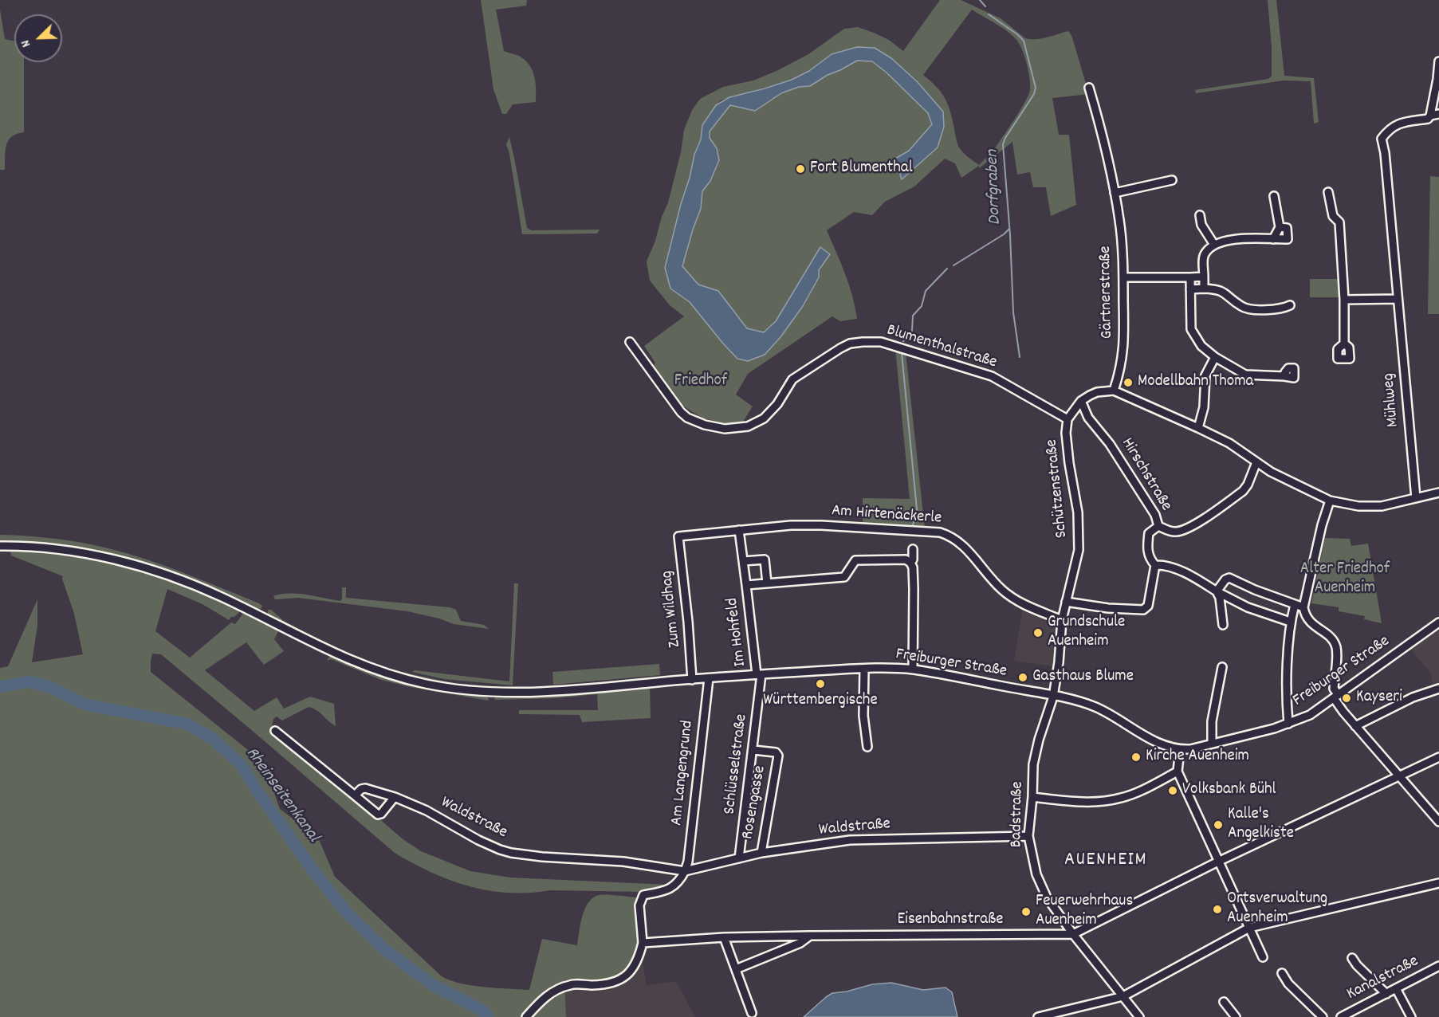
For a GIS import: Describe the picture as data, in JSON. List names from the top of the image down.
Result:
{
  "streets": {
    "street": [
      "Gärtnerstraße",
      "Blumenthalstraße",
      "Mühlweg",
      "Hirschstraße",
      "Schützenstraße",
      "Am Hirtenäckerle",
      "Zum Wildhag",
      "Im Hohfeld",
      "Freiburger Straße",
      "Schlüsselstraße",
      "Am Langengrund",
      "Rosengasse",
      "Badstraße",
      "Waldstraße",
      "Eisenbahnstraße",
      "Kanalstraße"
    ]
  },
  "crossings": [
    ["Blumenthalstraße", "Schützenstraße"],
    ["Schützenstraße", "Am Hirtenäckerle"],
    ["Schützenstraße", "Freiburger Straße"],
    ["Schützenstraße", "Badstraße"],
    ["Am Hirtenäckerle", "Zum Wildhag"],
    ["Am Hirtenäckerle", "Im Hohfeld"],
    ["Zum Wildhag", "Freiburger Straße"],
    ["Im Hohfeld", "Freiburger Straße"],
    ["Im Hohfeld", "Schlüsselstraße"],
    ["Freiburger Straße", "Schlüsselstraße"],
    ["Freiburger Straße", "Am Langengrund"],
    ["Freiburger Straße", "Badstraße"],
    ["Schlüsselstraße", "Rosengasse"],
    ["Schlüsselstraße", "Waldstraße"],
    ["Am Langengrund", "Waldstraße"],
    ["Rosengasse", "Waldstraße"],
    ["Badstraße", "Waldstraße"],
    ["Badstraße", "Eisenbahnstraße"]
  ],
  "districts": ["AUENHEIM"],
  "water": ["Dorfgraben", "Rheinseitenkanal"],
  "parks": ["Friedhof", "Alter Friedhof Auenheim"],
  "places": [
    "Fort Blumenthal",
    "Modellbahn Thoma",
    "Grundschule Auenheim",
    "Gasthaus Blume",
    "Württembergische",
    "Kayseri",
    "Kirche Auenheim",
    "Volksbank Bühl",
    "Kalle's Angelkiste",
    "Ortsverwaltung Auenheim",
    "Feuerwehrhaus Auenheim"
  ],
  "north": "bottom left"
}
